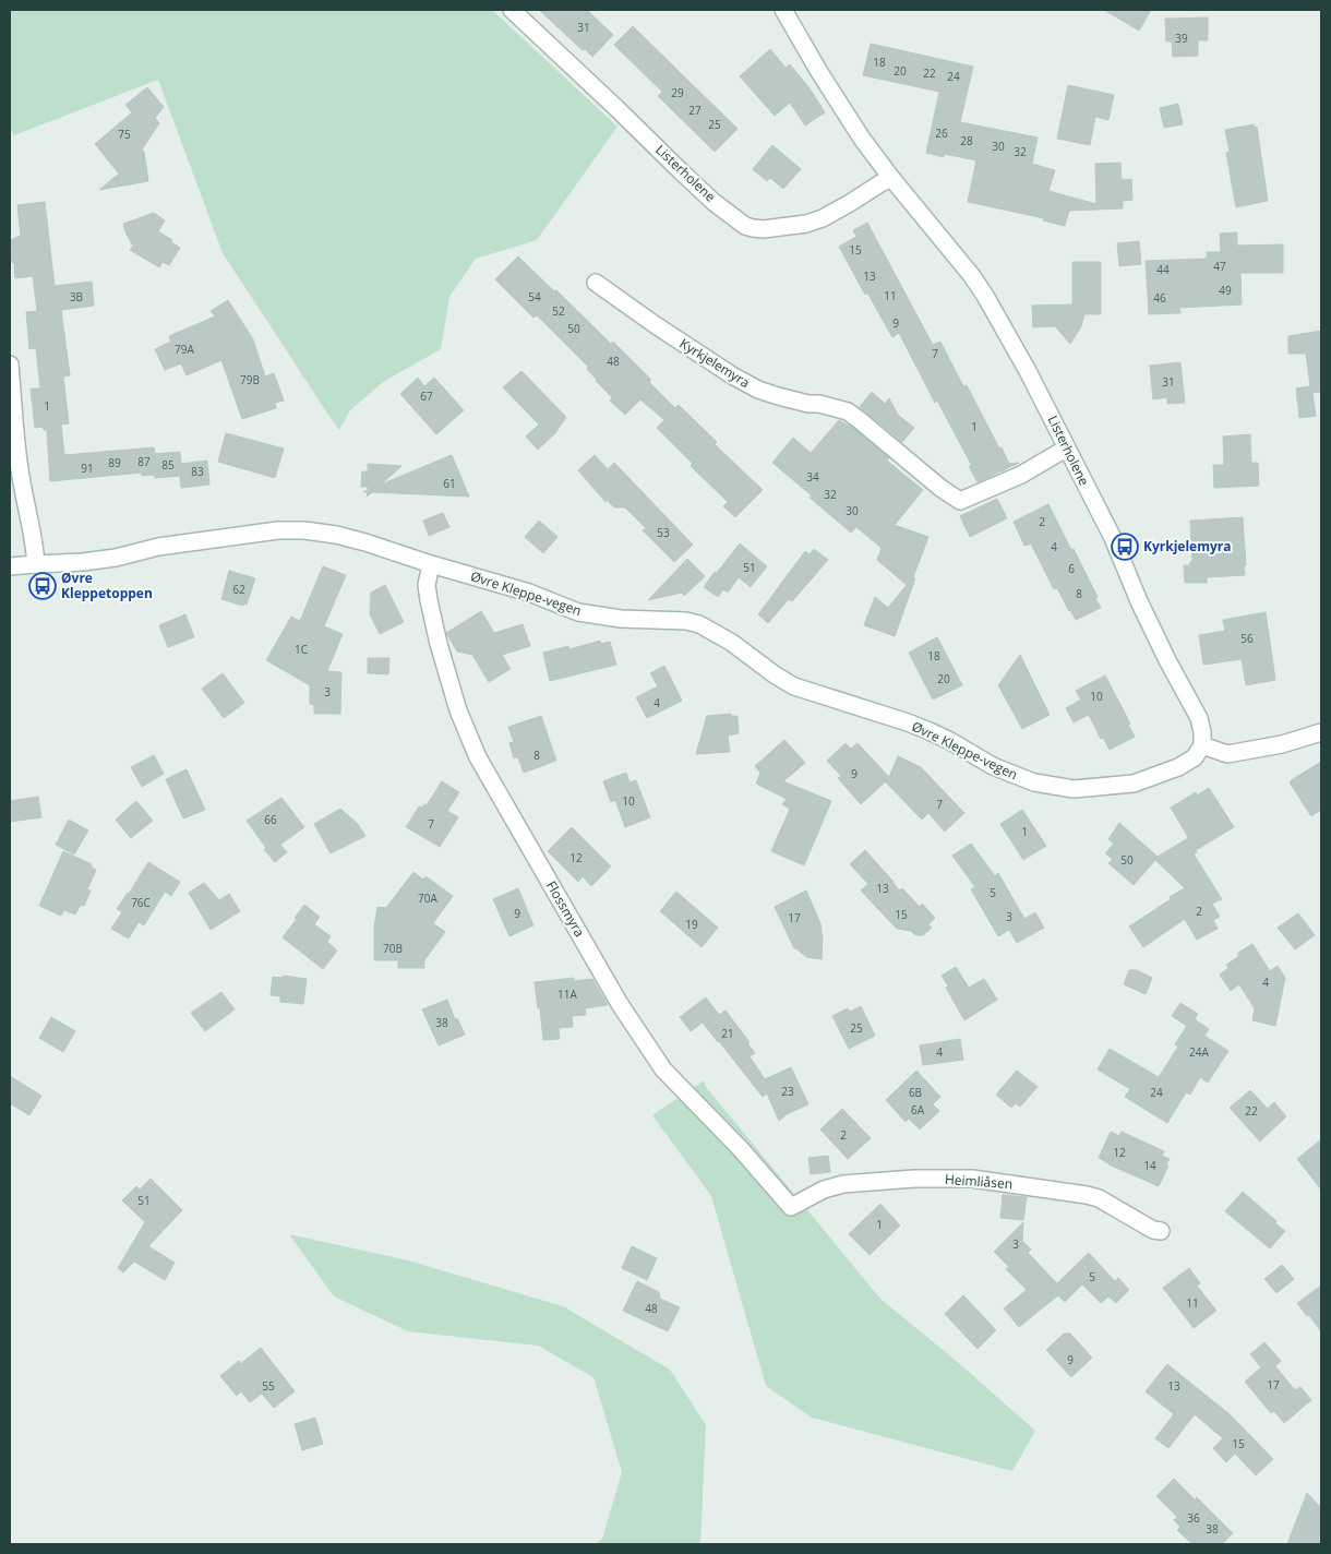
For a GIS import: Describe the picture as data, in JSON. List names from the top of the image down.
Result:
{
  "streets": {
    "street": [
      "Listerholene",
      "Kyrkjelemyra",
      "Øvre Kleppe-vegen",
      "Flossmyra",
      "Heimliåsen"
    ]
  },
  "crossings": [
    ["Listerholene", "Kyrkjelemyra"],
    ["Listerholene", "Øvre Kleppe-vegen"],
    ["Øvre Kleppe-vegen", "Flossmyra"],
    ["Flossmyra", "Heimliåsen"]
  ],
  "places": {
    "bus stop": ["Kyrkjelemyra", "Øvre Kleppetoppen"]
  },
  "house_numbers": [
    "31",
    "39",
    "18",
    "20",
    "22",
    "24",
    "29",
    "27",
    "25",
    "26",
    "75",
    "28",
    "30",
    "32",
    "15",
    "47",
    "44",
    "13",
    "49",
    "11",
    "3B",
    "54",
    "46",
    "52",
    "9",
    "50",
    "79A",
    "7",
    "48",
    "79B",
    "31",
    "67",
    "1",
    "1",
    "87",
    "89",
    "85",
    "91",
    "83",
    "34",
    "61",
    "32",
    "30",
    "2",
    "53",
    "4",
    "51",
    "6",
    "62",
    "8",
    "56",
    "1C",
    "18",
    "20",
    "3",
    "10",
    "4",
    "8",
    "9",
    "10",
    "7",
    "66",
    "7",
    "1",
    "12",
    "50",
    "13",
    "5",
    "70A",
    "76C",
    "2",
    "9",
    "15",
    "3",
    "17",
    "19",
    "70B",
    "4",
    "11A",
    "38",
    "25",
    "21",
    "4",
    "24A",
    "23",
    "6B",
    "24",
    "6A",
    "22",
    "2",
    "12",
    "14",
    "51",
    "1",
    "3",
    "5",
    "11",
    "48",
    "9",
    "17",
    "55",
    "13",
    "15",
    "36",
    "38"
  ]
}
